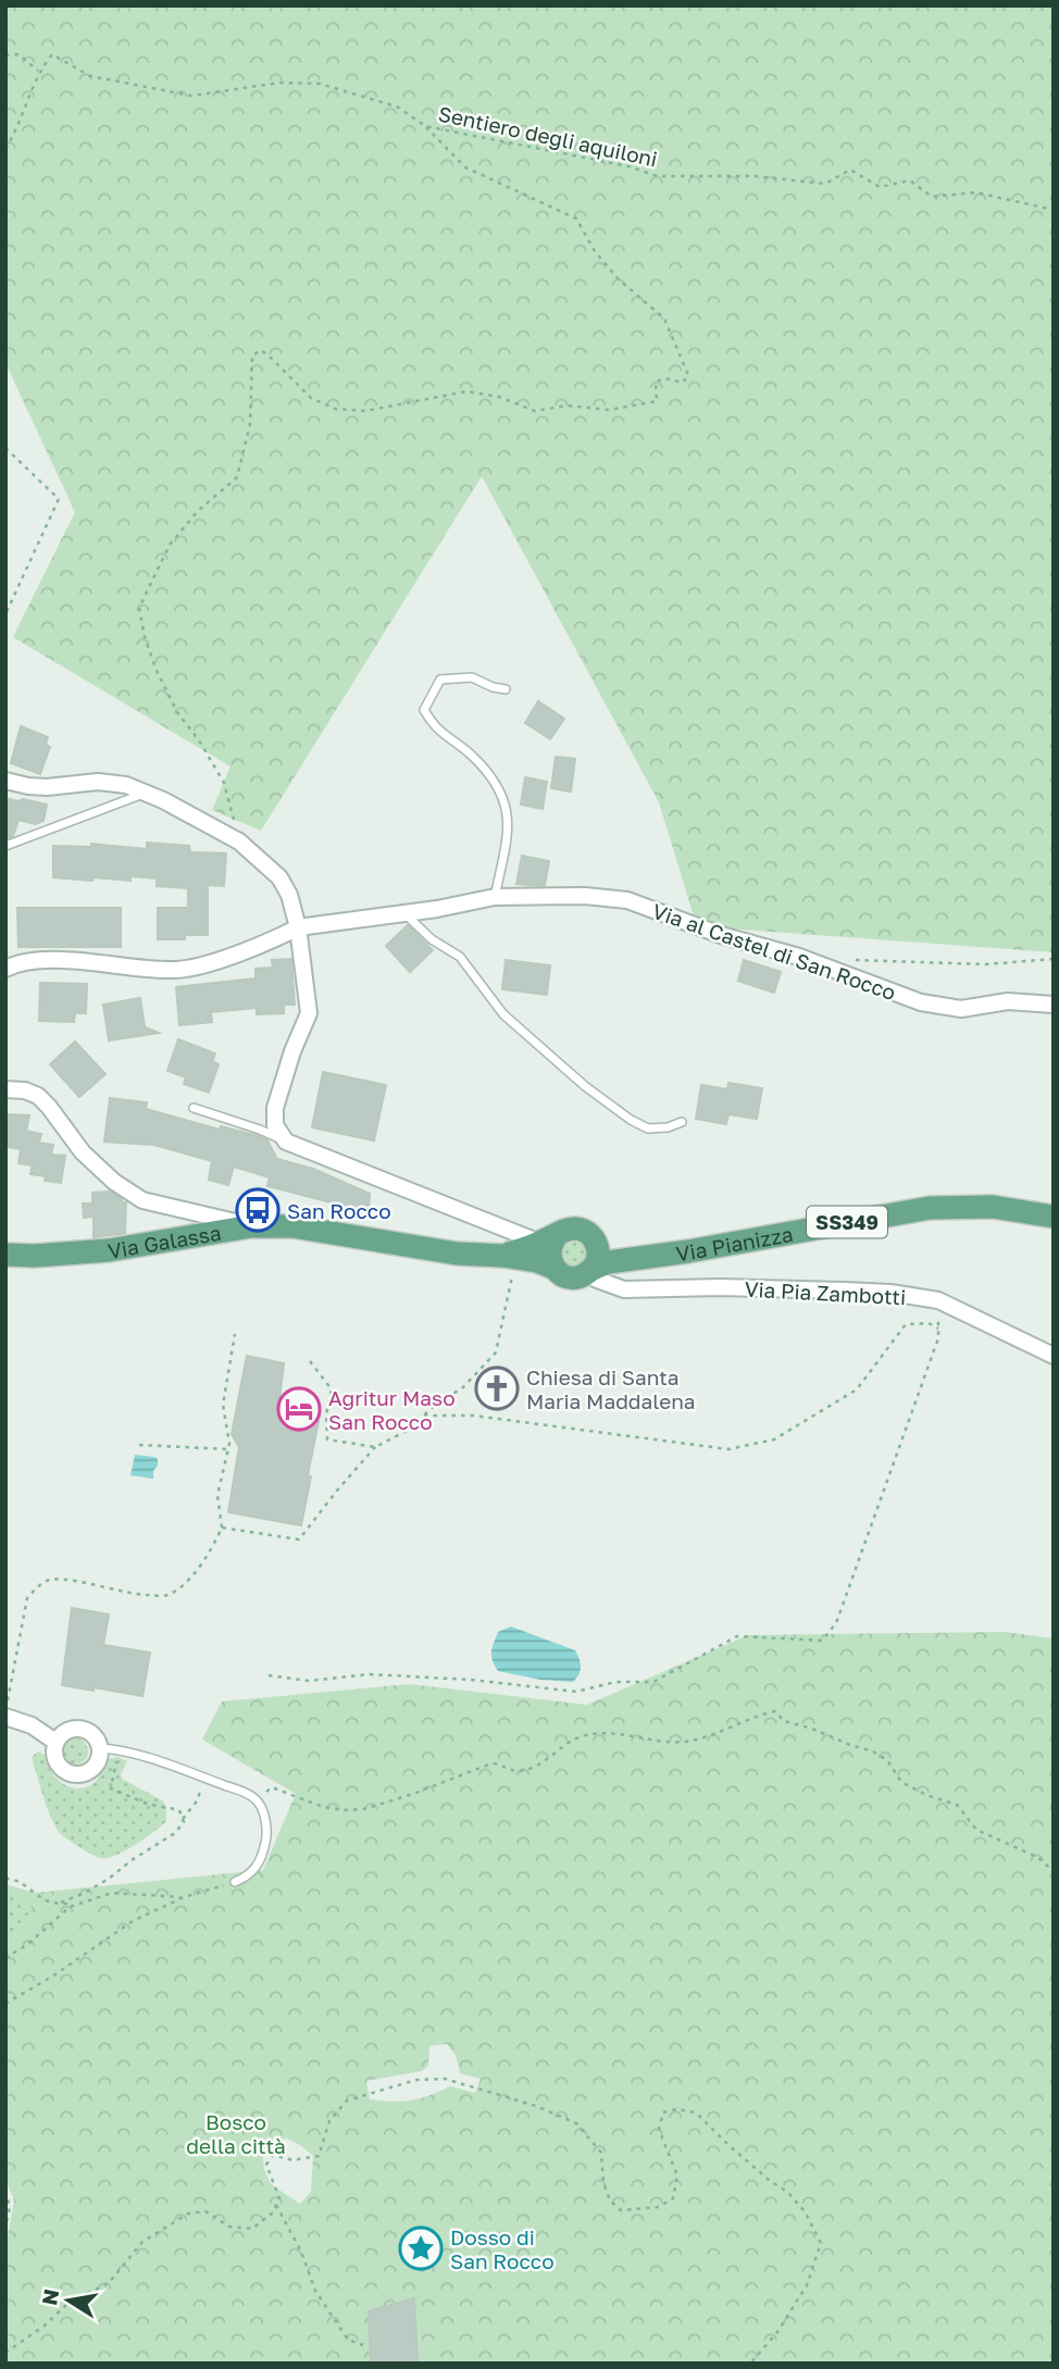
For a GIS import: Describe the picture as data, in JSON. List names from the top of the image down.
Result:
{
  "streets": {
    "main road": ["SS349", "Via Galassa", "Via Pianizza"],
    "street": ["Via al Castel di San Rocco", "Via Pia Zambotti"],
    "path": ["Sentiero degli aquiloni"]
  },
  "crossings": [
    ["Via Galassa", "Via Pianizza"],
    ["Via Galassa", "Via Pia Zambotti"],
    ["Via Pianizza", "Via Pia Zambotti"]
  ],
  "parks": ["Bosco della città"],
  "places": {
    "bus stop": ["San Rocco"],
    "church": ["Chiesa di Santa Maria Maddalena"],
    "hotel": ["Agritur Maso San Rocco"],
    "place": ["Dosso di San Rocco"]
  },
  "north": "left"
}
